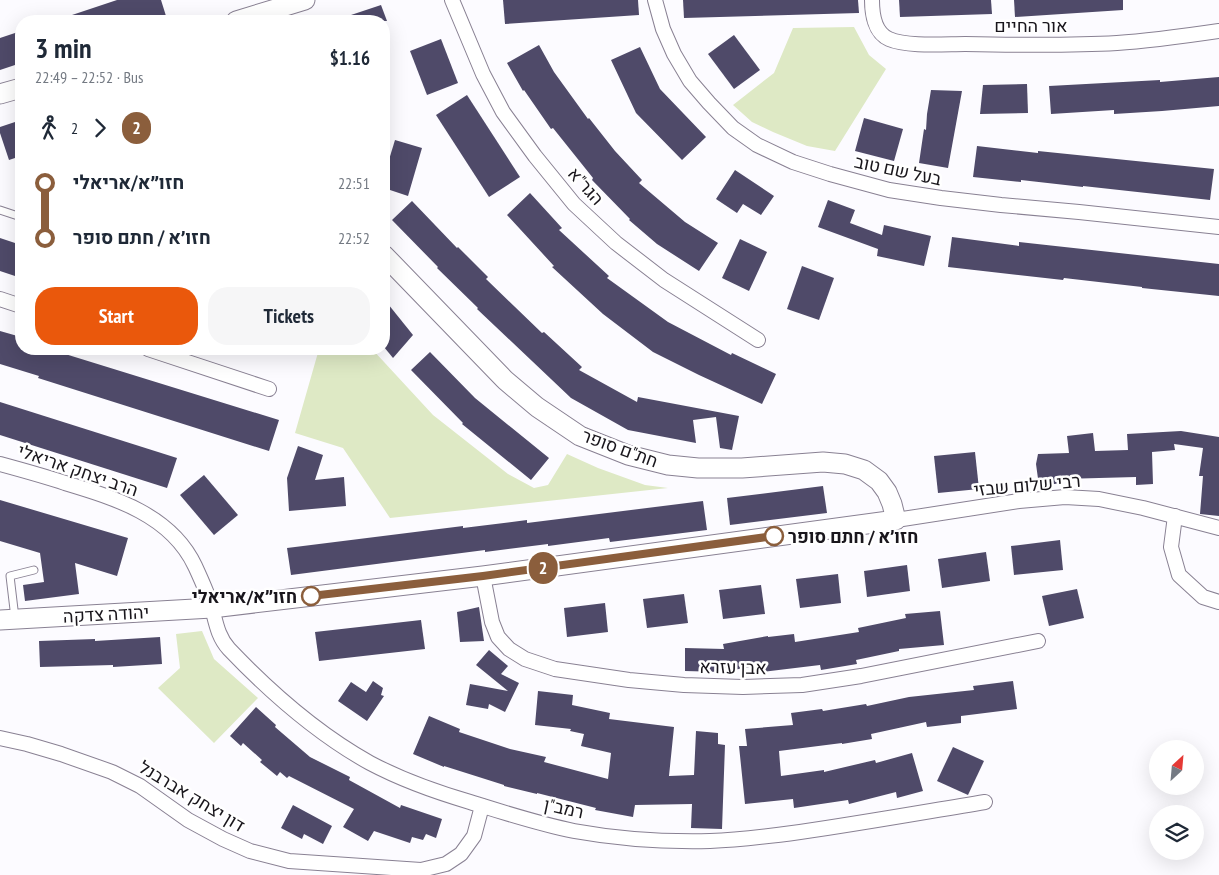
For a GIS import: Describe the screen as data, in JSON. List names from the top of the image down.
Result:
{
  "streets": {
    "street": [
      "אור החיים",
      "בעל שם טוב",
      "הגר\"א",
      "חת\"ם סופר",
      "הרב יצחק אריאלי",
      "רבי שלום שבזי",
      "יהודה צדקה",
      "אבן עזרא",
      "דון יצחק אברבנל",
      "רמב\"ן"
    ]
  },
  "crossings": [
    ["חת\"ם סופר", "רבי שלום שבזי"],
    ["חת\"ם סופר", "יהודה צדקה"],
    ["הרב יצחק אריאלי", "יהודה צדקה"],
    ["הרב יצחק אריאלי", "רמב\"ן"],
    ["רבי שלום שבזי", "יהודה צדקה"],
    ["יהודה צדקה", "אבן עזרא"],
    ["יהודה צדקה", "רמב\"ן"],
    ["דון יצחק אברבנל", "רמב\"ן"]
  ],
  "places": ["חזו׳א / חתם סופר", "חזו״א/אריאלי"],
  "lines": ["bus line 2"],
  "north": "top right",
  "page": {
    "on_map": "2",
    "heading": ["3 min", "22:49 – 22:52 · Bus", "$1.16"],
    "legs": ["2", "2"],
    "list": [
      {
        "name": "חזו״א/אריאלי",
        "value": "22:51"
      },
      {
        "name": "חזו׳א / חתם סופר",
        "value": "22:52"
      }
    ],
    "buttons": ["Start", "Tickets"]
  }
}
